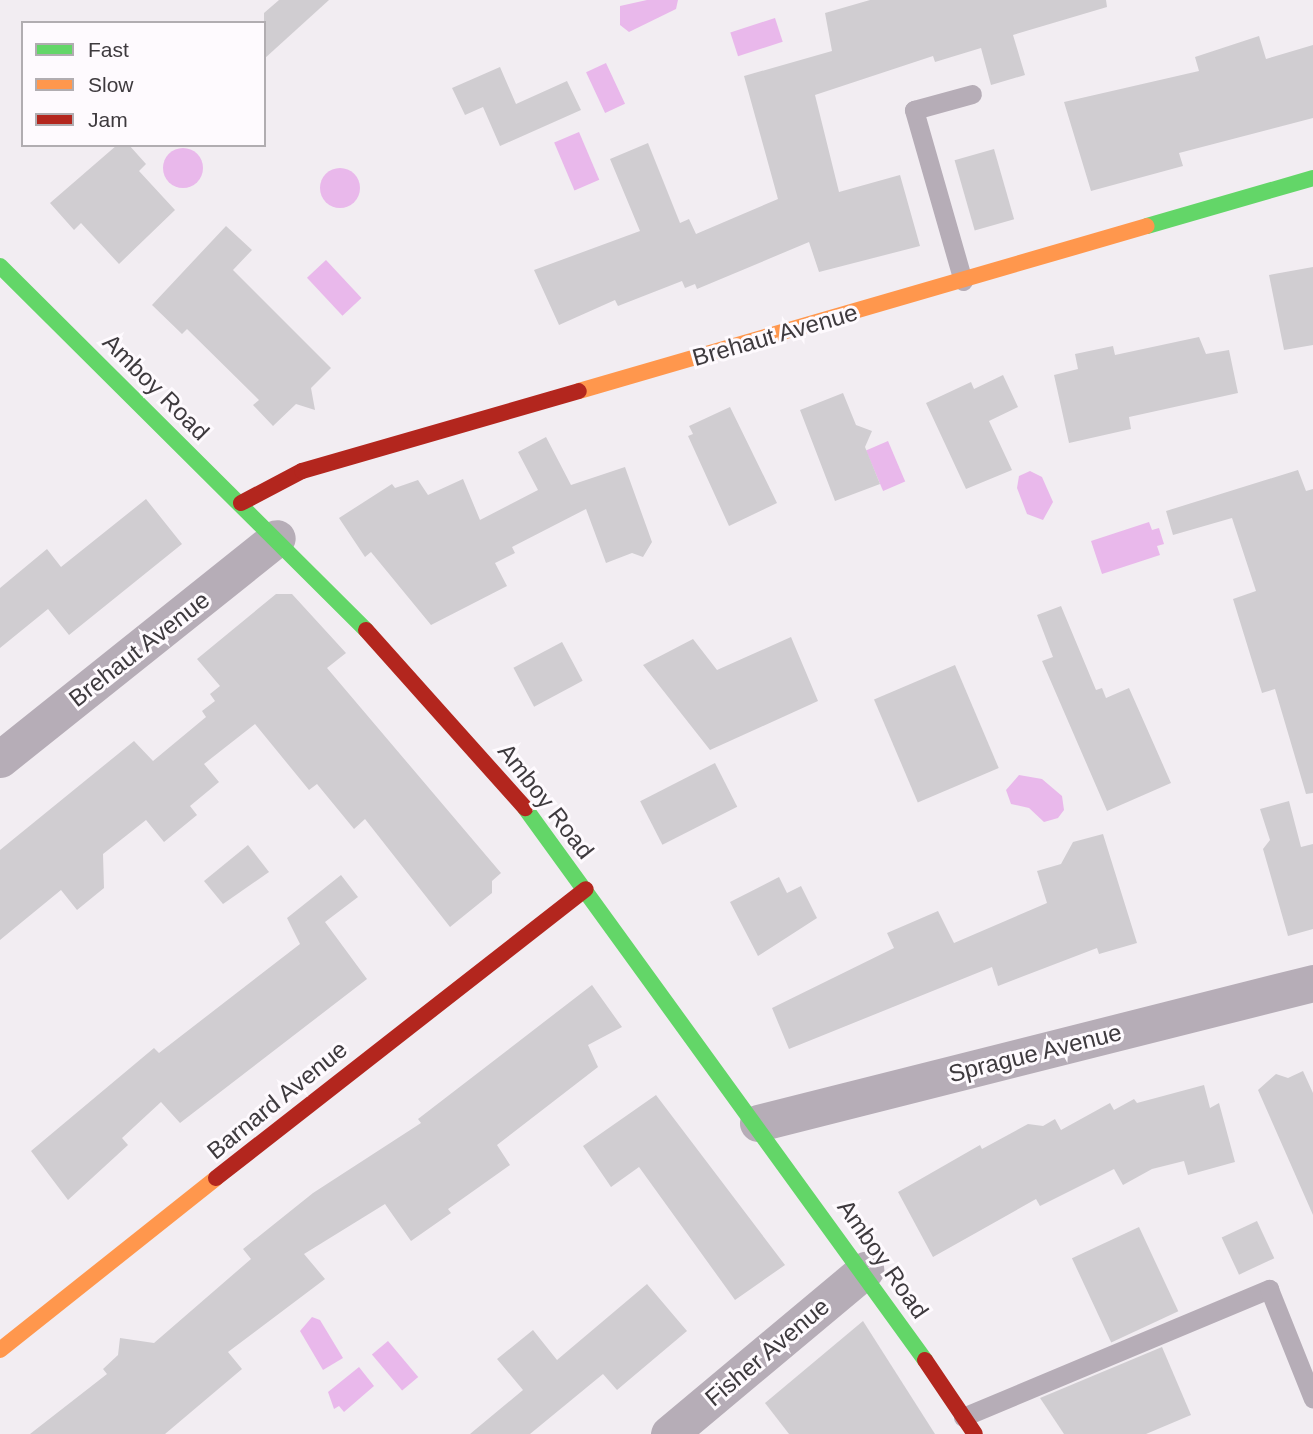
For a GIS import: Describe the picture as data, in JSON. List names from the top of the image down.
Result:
{
  "streets": {
    "street": [
      "Brehaut Avenue",
      "Amboy Road",
      "Sprague Avenue",
      "Barnard Avenue",
      "Fisher Avenue"
    ]
  },
  "crossings": [
    ["Brehaut Avenue", "Amboy Road"],
    ["Amboy Road", "Sprague Avenue"],
    ["Amboy Road", "Barnard Avenue"],
    ["Amboy Road", "Fisher Avenue"]
  ],
  "legend": ["Fast", "Slow", "Jam"]
}
